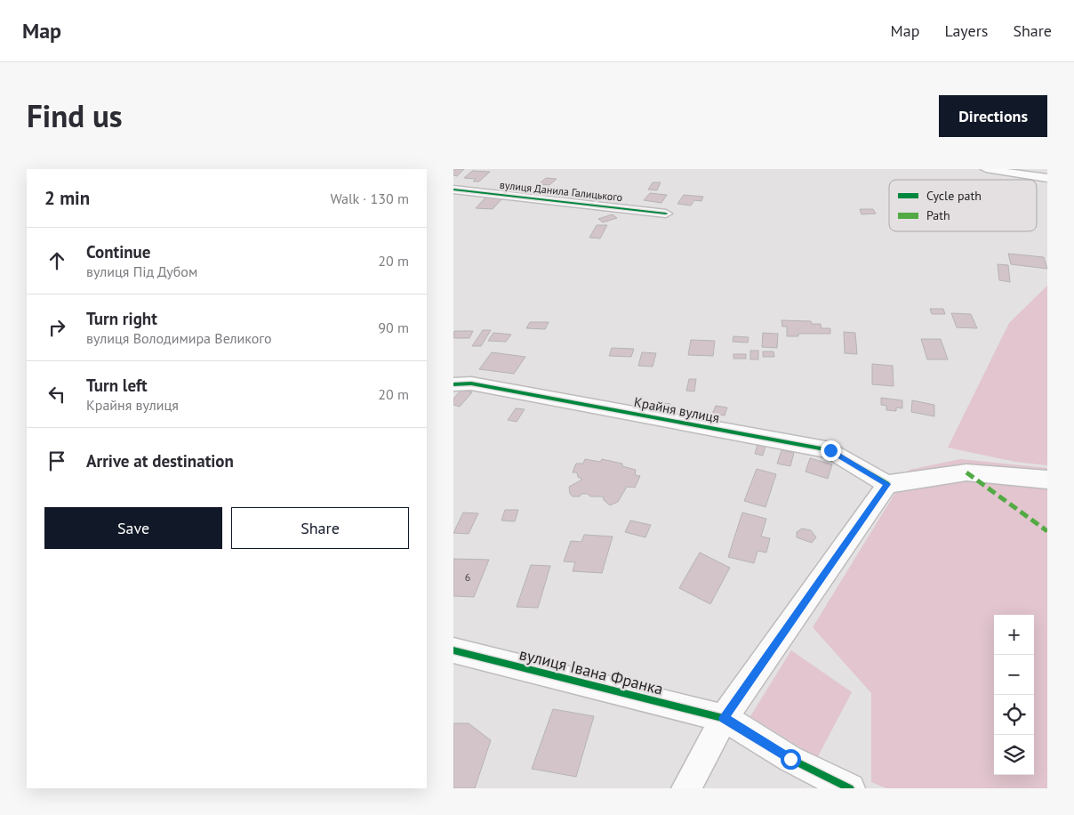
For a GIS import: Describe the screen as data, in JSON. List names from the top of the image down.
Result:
{
  "streets": {
    "street": ["вулиця Данила Галицького", "Крайня вулиця", "вулиця Івана Франка"]
  },
  "house_numbers": ["6"],
  "legend": ["Cycle path", "Path"],
  "page": {
    "header": "Map",
    "nav": ["Map", "Layers", "Share"],
    "title": "Find us",
    "buttons": [
      "Directions",
      ["Save", "Share"]
    ],
    "heading": ["2 min", "Walk · 130 m"],
    "list": [
      ["Continue", "вулиця Під Дубом", "20 m"],
      ["Turn right", "вулиця Володимира Великого", "90 m"],
      ["Turn left", "Крайня вулиця", "20 m"],
      "Arrive at destination"
    ],
    "map_buttons": ["+", "−"]
  }
}
